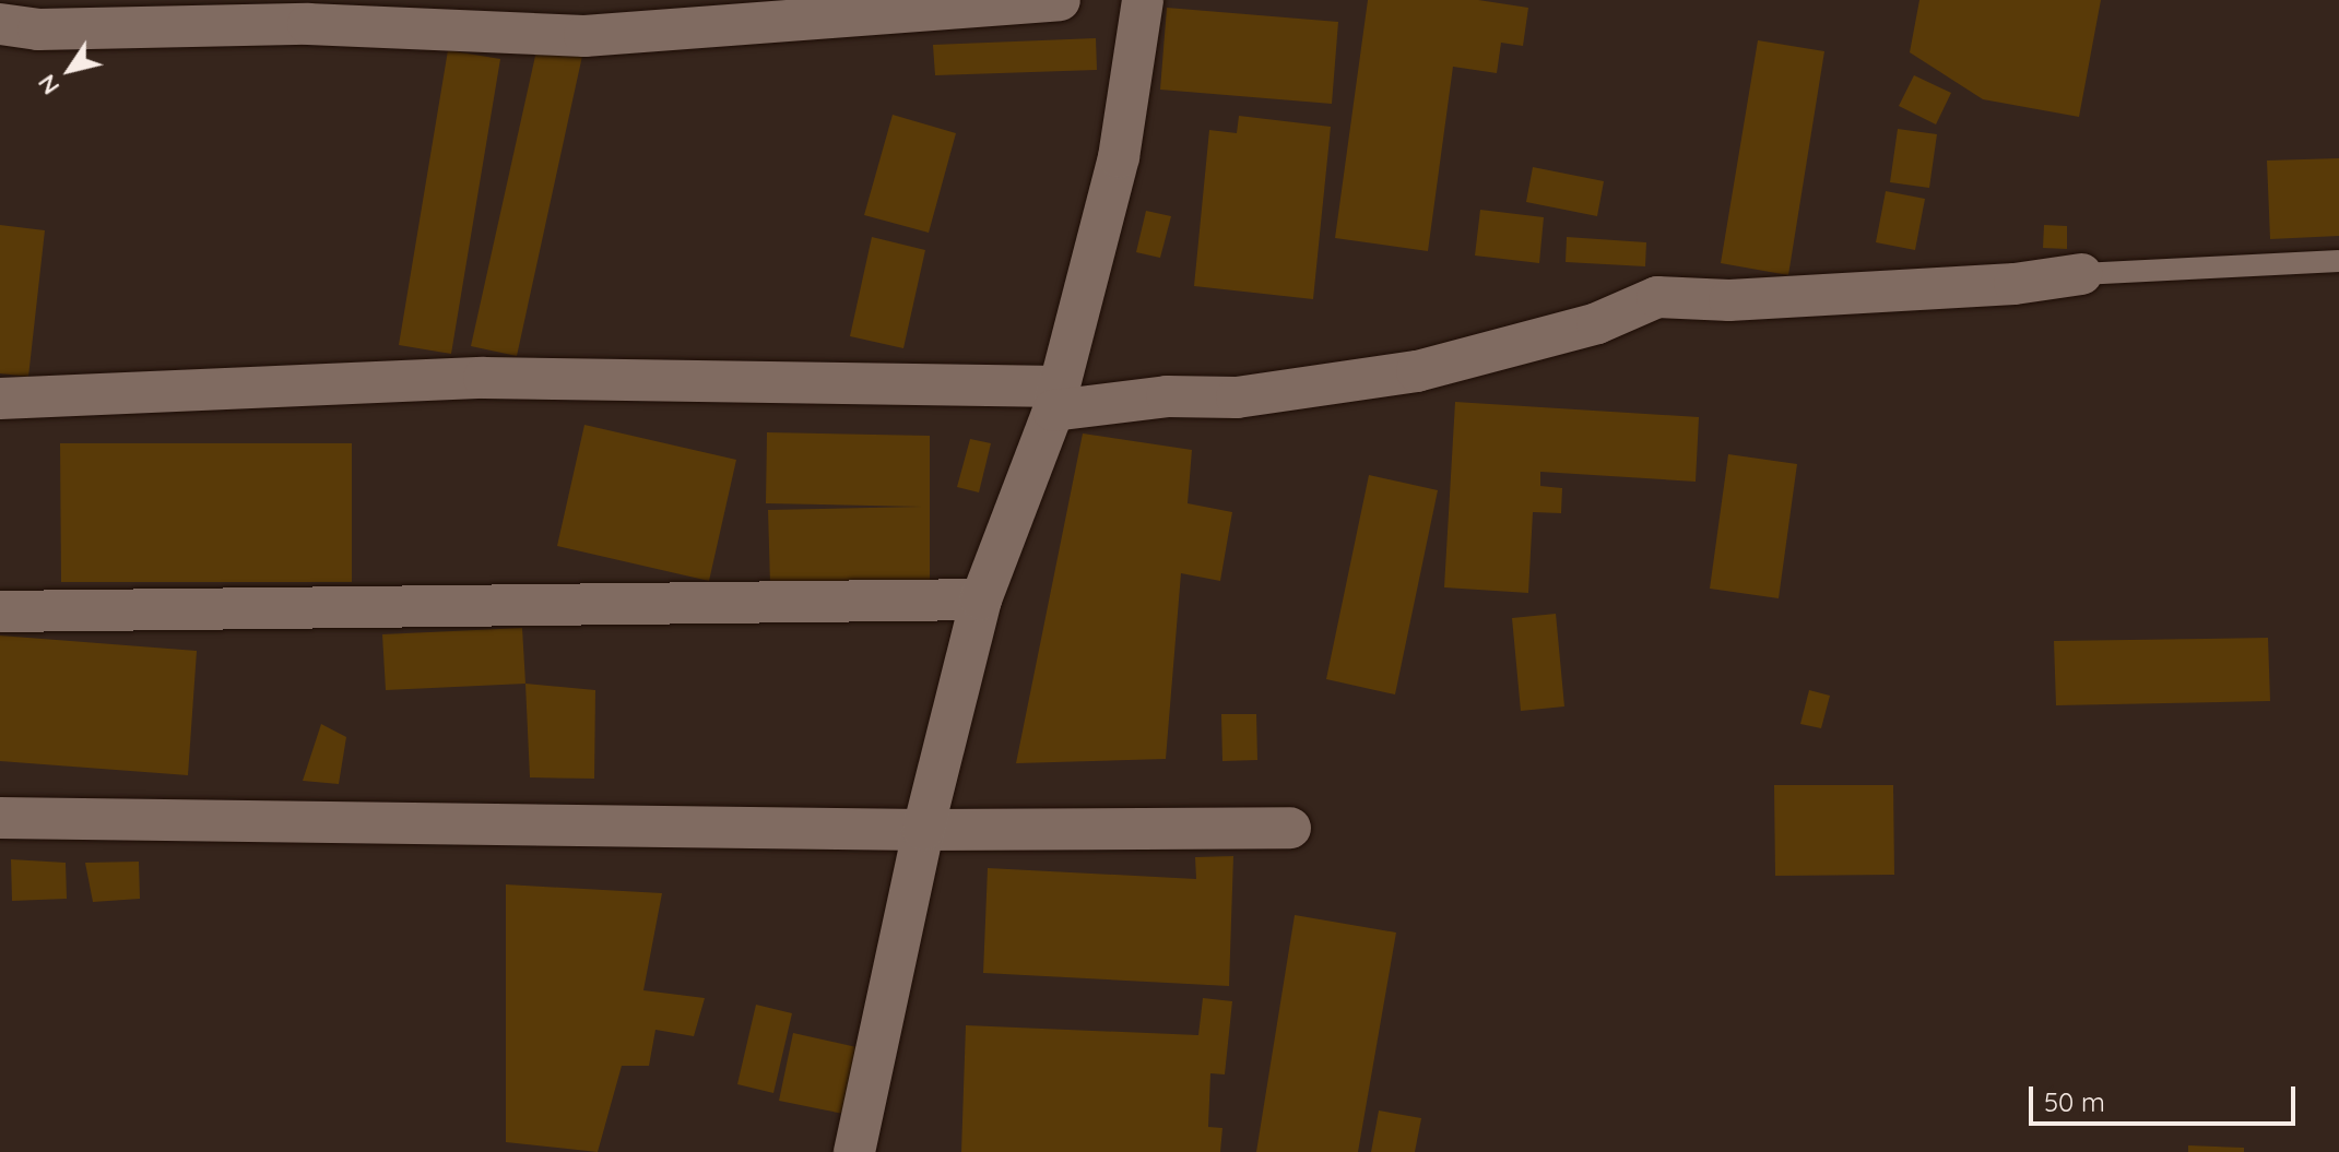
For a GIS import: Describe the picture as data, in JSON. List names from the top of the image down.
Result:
{
  "scale_bar": "50 m",
  "north": "bottom left"
}
